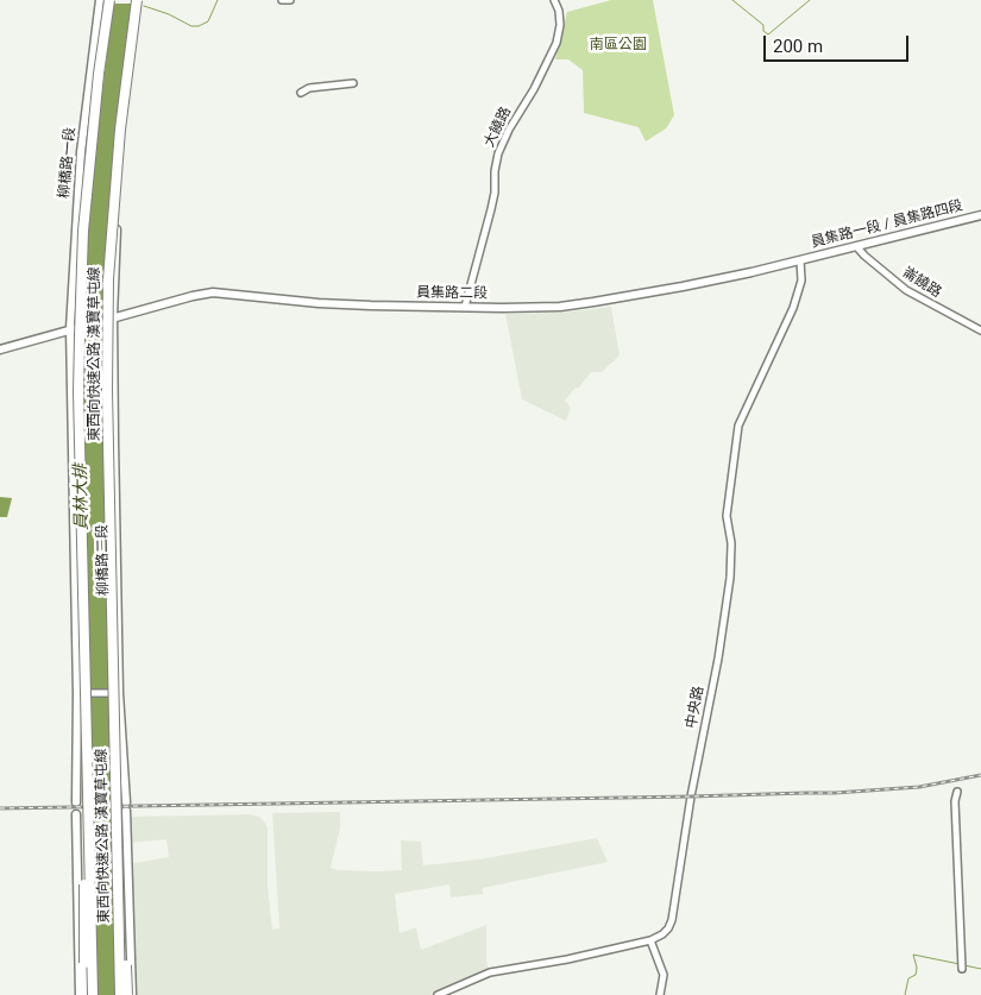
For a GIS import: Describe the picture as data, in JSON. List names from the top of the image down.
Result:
{
  "streets": {
    "highway": ["東西向快速公路 漢寶草屯線"],
    "main road": [
      "柳橋路一段",
      "員集路一段 / 員集路四段",
      "員集路二段",
      "柳橋路二段"
    ],
    "street": ["大饒路", "崙饒路", "中央路"]
  },
  "crossings": [
    ["大饒路", "員集路二段"],
    ["柳橋路一段", "員集路二段"],
    ["柳橋路一段", "柳橋路二段"],
    ["員集路一段 / 員集路四段", "崙饒路"],
    ["員集路一段 / 員集路四段", "員集路二段"],
    ["員集路一段 / 員集路四段", "中央路"],
    ["員集路二段", "柳橋路二段"],
    ["員集路二段", "中央路"],
    ["東西向快速公路 漢寶草屯線", "柳橋路二段"]
  ],
  "water": ["員林大排"],
  "parks": ["南區公園"],
  "scale_bar": "200 m"
}
